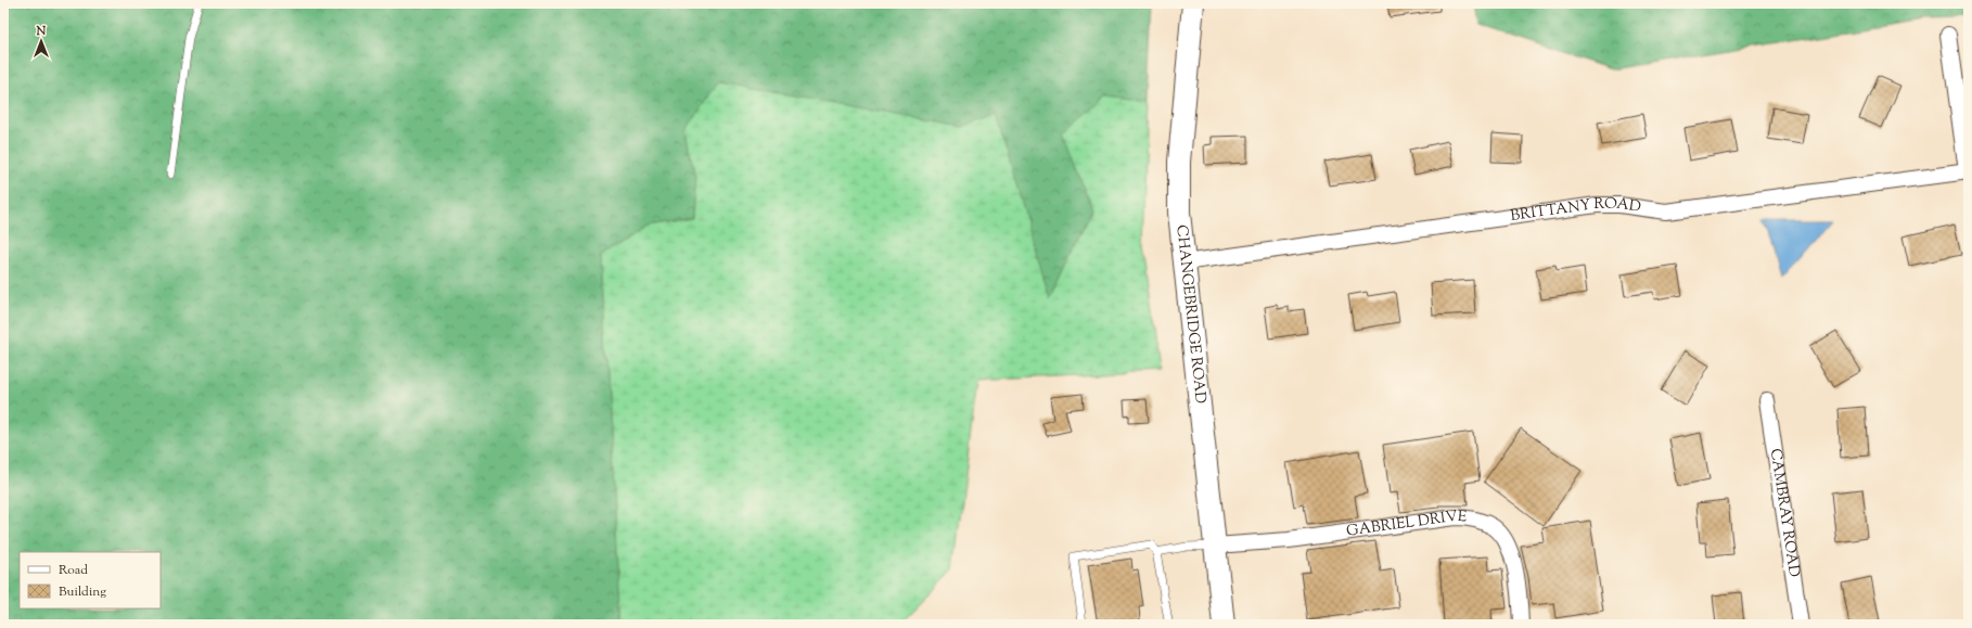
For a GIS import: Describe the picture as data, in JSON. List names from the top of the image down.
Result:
{
  "streets": {
    "main road": ["CHANGEBRIDGE ROAD"],
    "street": ["BRITTANY ROAD", "CAMBRAY ROAD", "GABRIEL DRIVE"]
  },
  "crossings": [
    ["BRITTANY ROAD", "CHANGEBRIDGE ROAD"],
    ["CHANGEBRIDGE ROAD", "GABRIEL DRIVE"]
  ],
  "legend": ["Road", "Building"],
  "north": "top"
}
